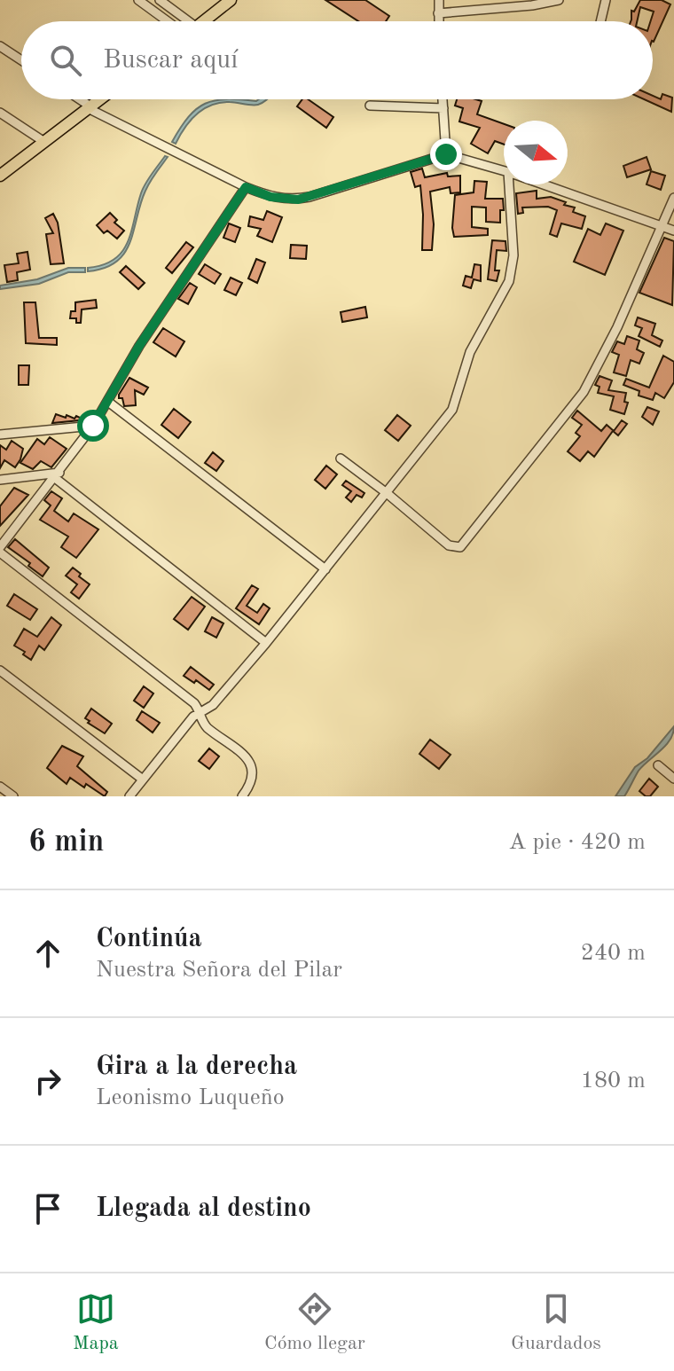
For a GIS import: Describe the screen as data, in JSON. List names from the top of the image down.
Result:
{
  "north": "right",
  "page": {
    "search": "Buscar aquí",
    "heading": ["6 min", "A pie · 420 m"],
    "list": [
      ["Continúa", "Nuestra Señora del Pilar", "240 m"],
      ["Gira a la derecha", "Leonismo Luqueño", "180 m"],
      "Llegada al destino"
    ],
    "nav": ["Mapa", "Cómo llegar", "Guardados"]
  }
}
